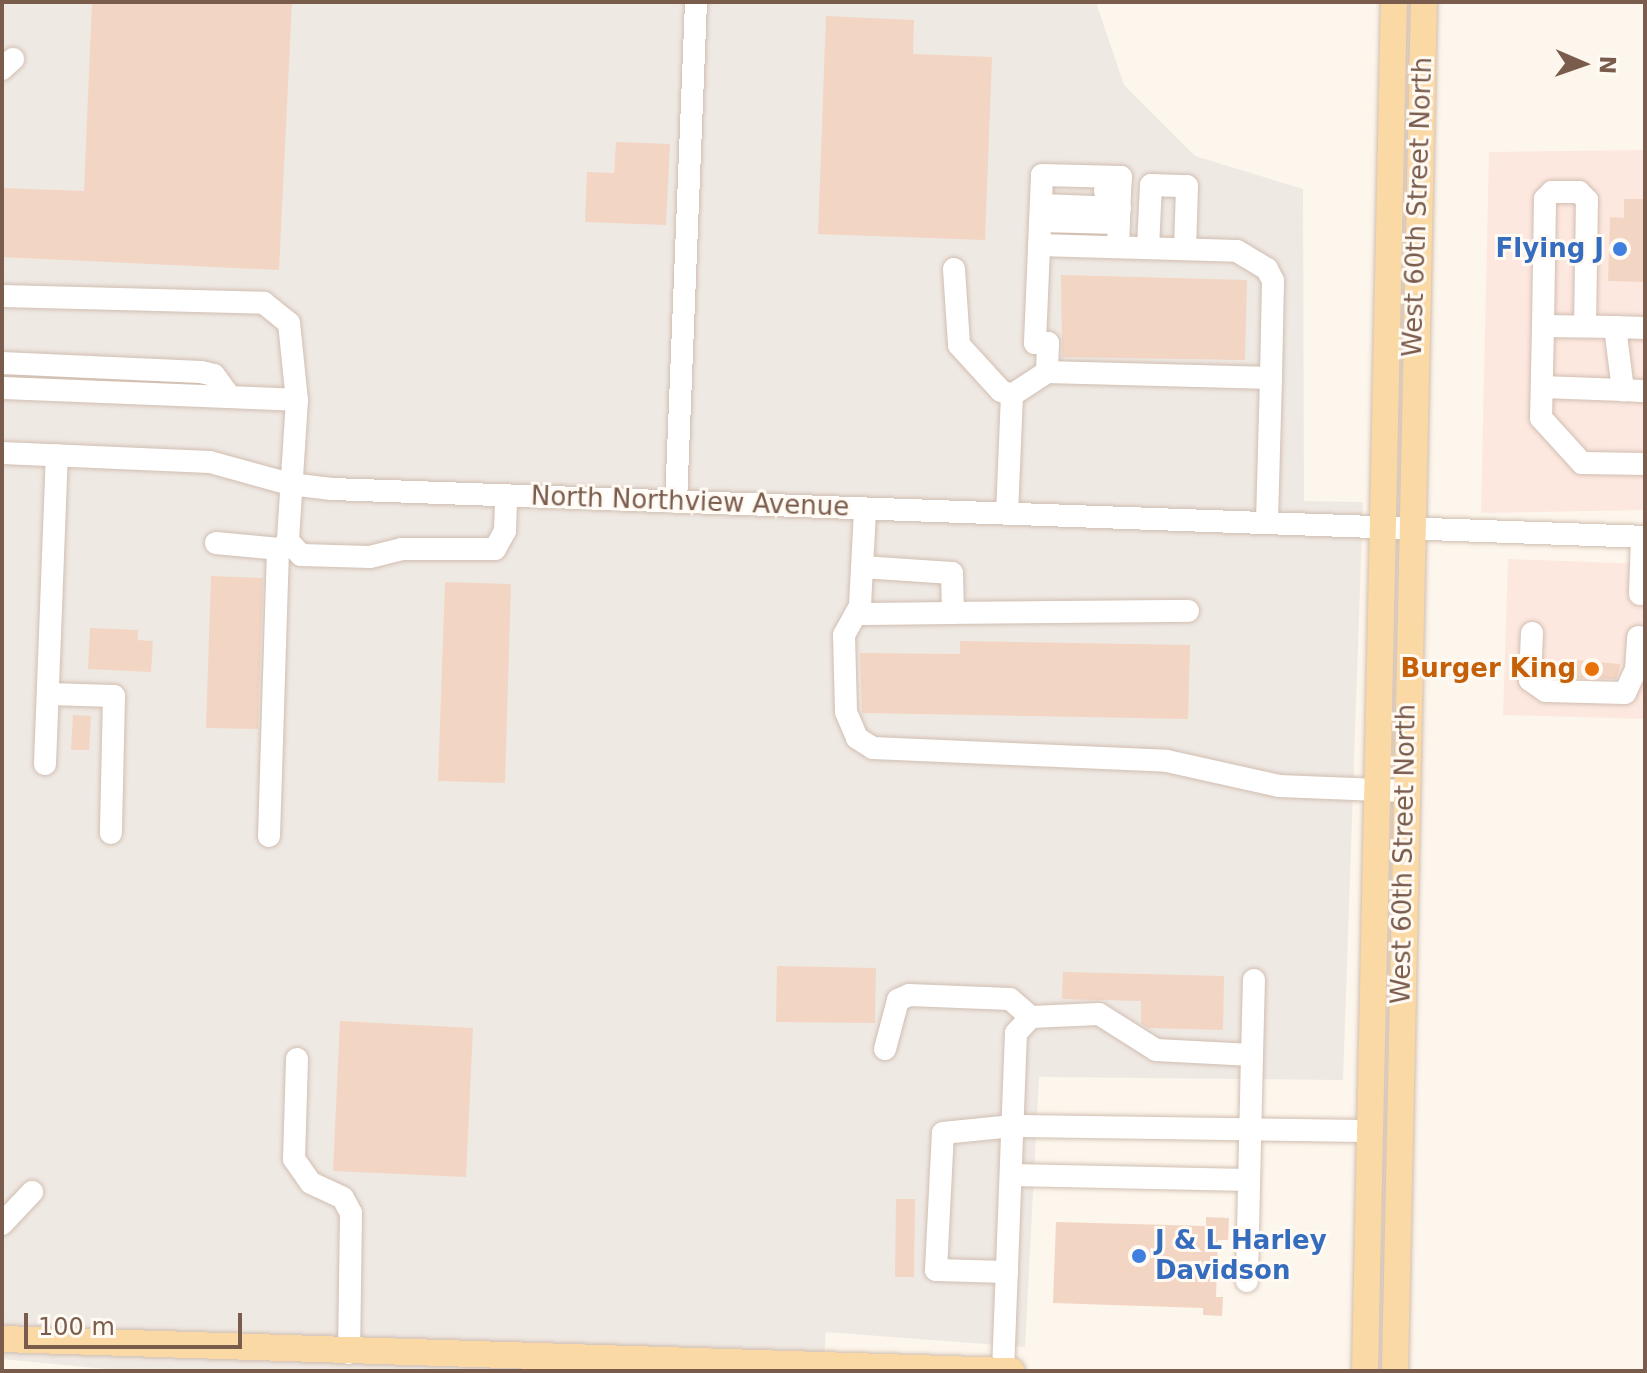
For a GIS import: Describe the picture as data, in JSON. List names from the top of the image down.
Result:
{
  "streets": {
    "main road": ["West 60th Street North"],
    "street": ["North Northview Avenue"]
  },
  "crossings": [
    ["West 60th Street North", "North Northview Avenue"]
  ],
  "places": ["Flying J", "Burger King", "J & L Harley Davidson"],
  "scale_bar": "100 m",
  "north": "right"
}
